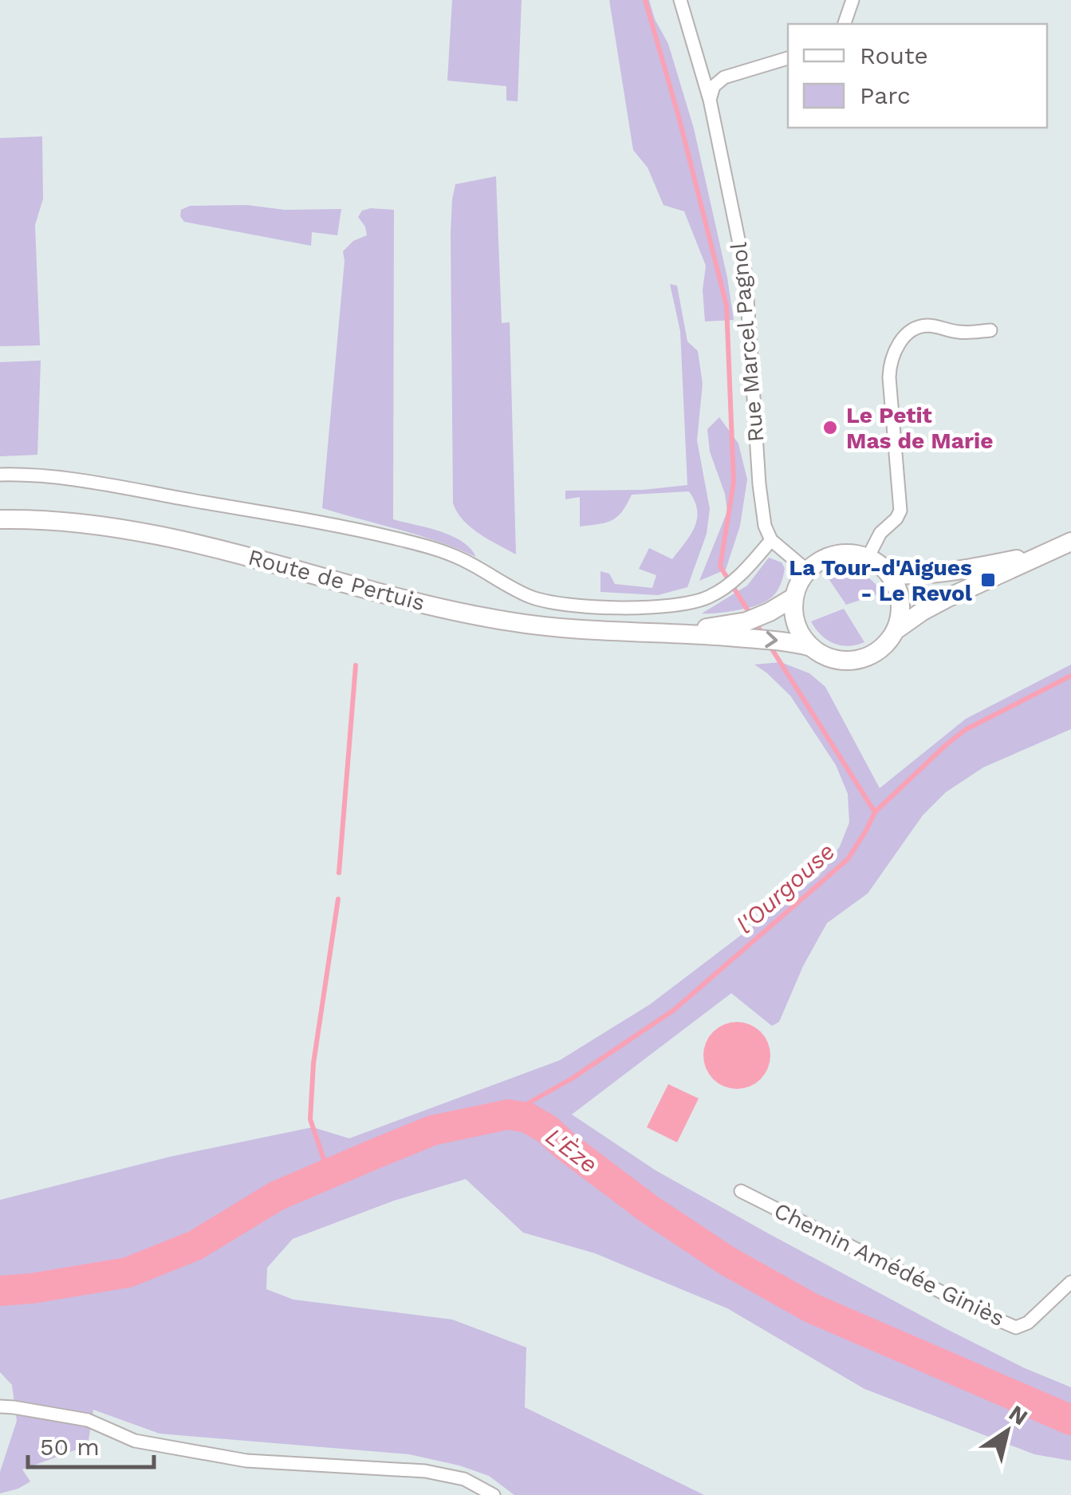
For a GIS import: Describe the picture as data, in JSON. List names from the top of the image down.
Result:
{
  "streets": {
    "main road": ["Route de Pertuis"],
    "street": ["Rue Marcel Pagnol", "Chemin Amédée Giniès"]
  },
  "water": ["l'Ourgouse", "L'Èze"],
  "places": {
    "other": ["Le Petit Mas de Marie"],
    "transit": ["La Tour-d'Aigues - Le Revol"]
  },
  "legend": ["Route", "Parc"],
  "scale_bar": "50 m",
  "north": "top right"
}
